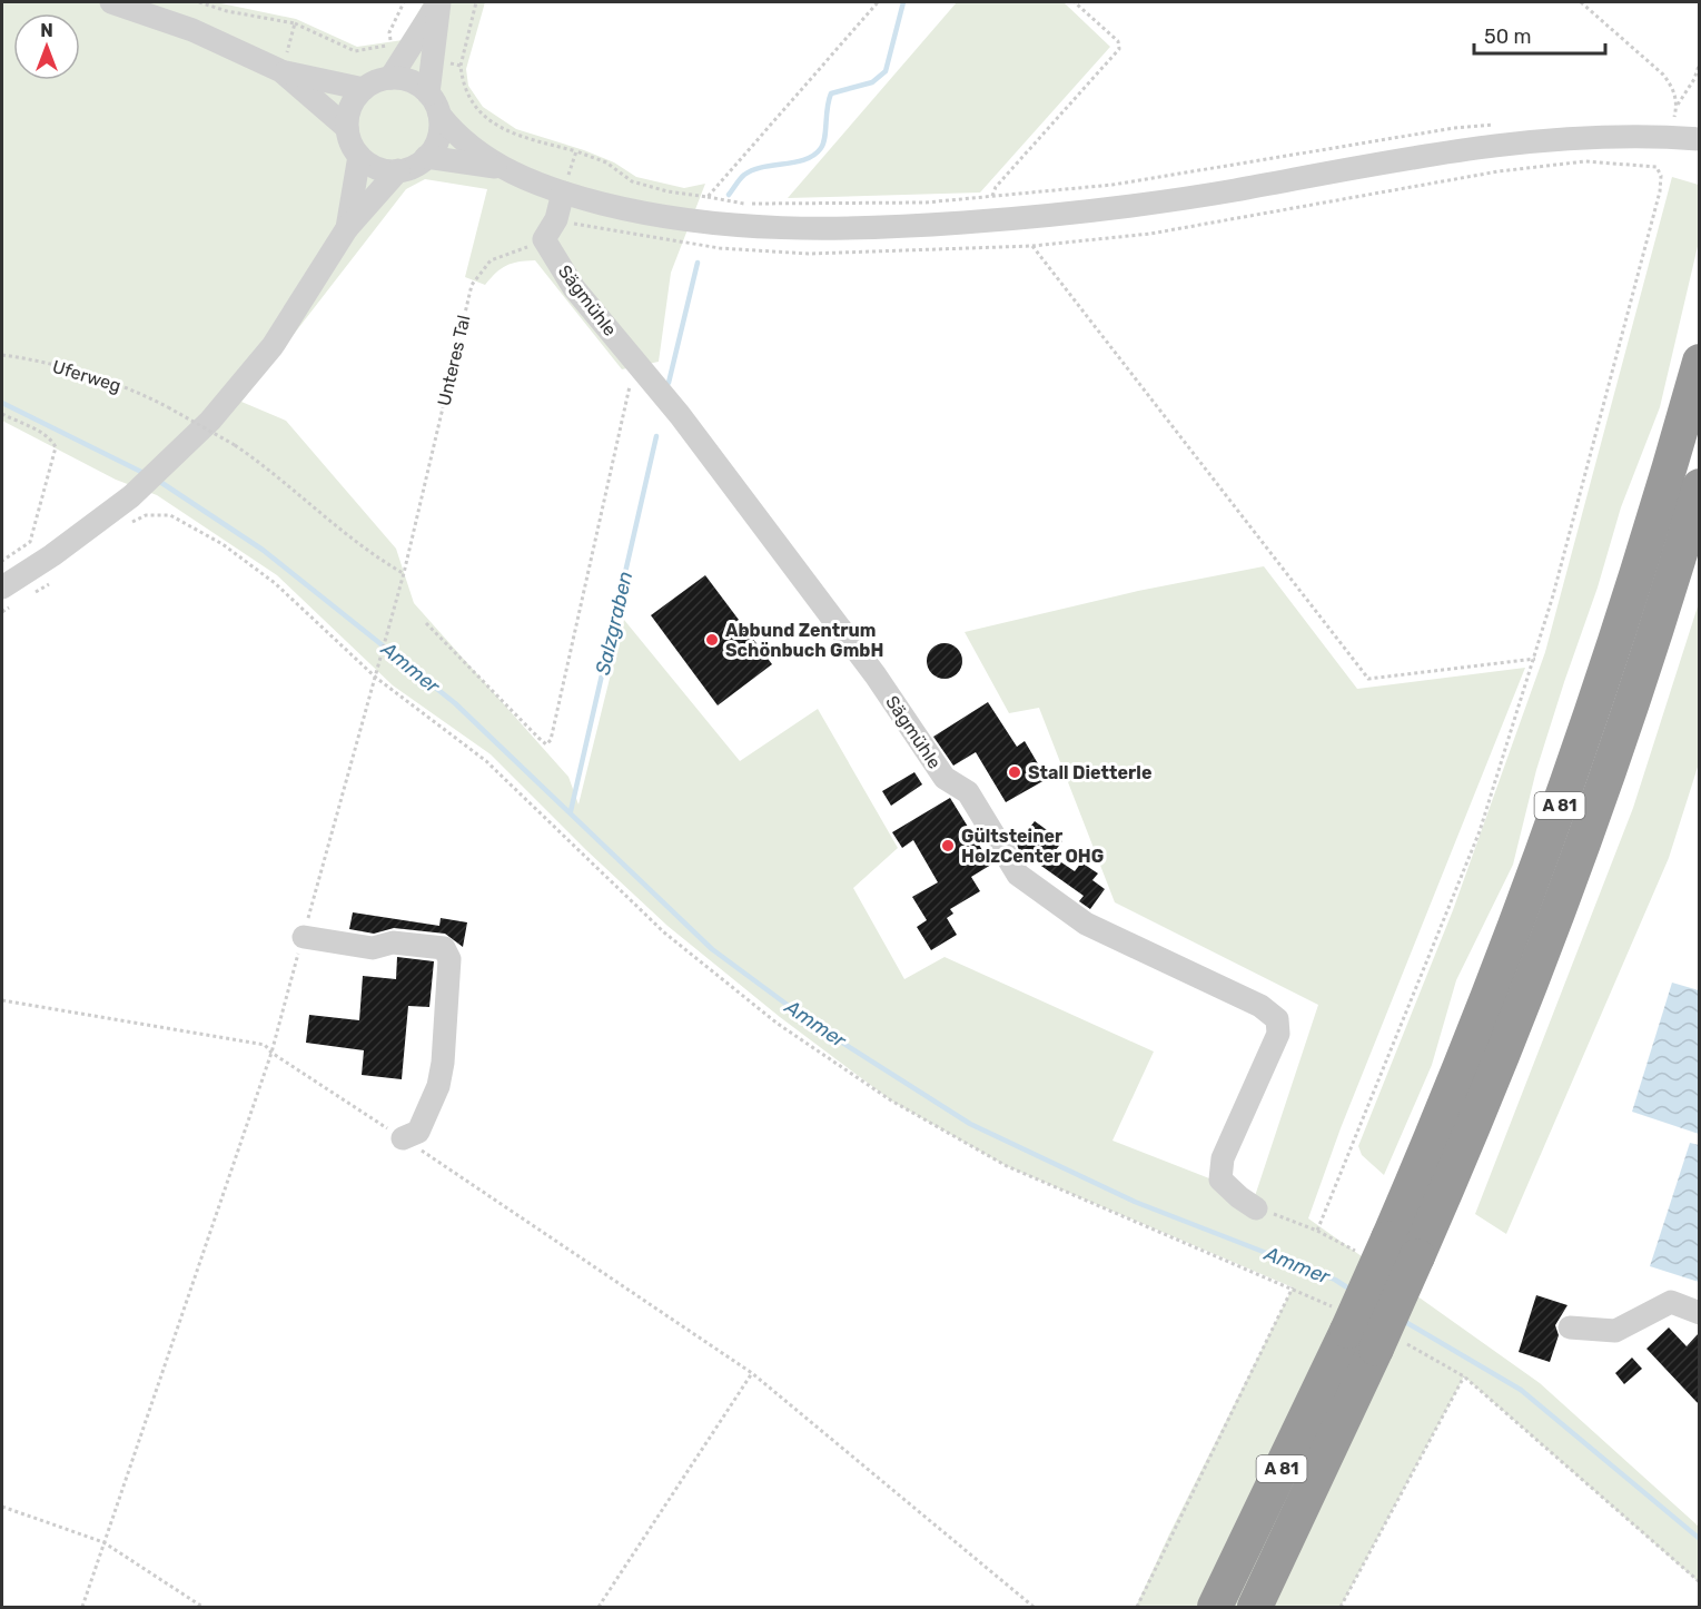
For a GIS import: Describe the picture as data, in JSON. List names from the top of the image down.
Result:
{
  "streets": {
    "highway": ["A 81"],
    "street": ["Sägmühle"],
    "path": ["Unteres Tal", "Uferweg"]
  },
  "crossings": [
    ["Sägmühle", "Unteres Tal"],
    ["Unteres Tal", "Uferweg"]
  ],
  "water": ["Salzgraben", "Ammer"],
  "places": ["Abbund Zentrum Schönbuch GmbH", "Stall Dietterle", "Gültsteiner HolzCenter OHG"],
  "scale_bar": "50 m",
  "north": "top"
}
